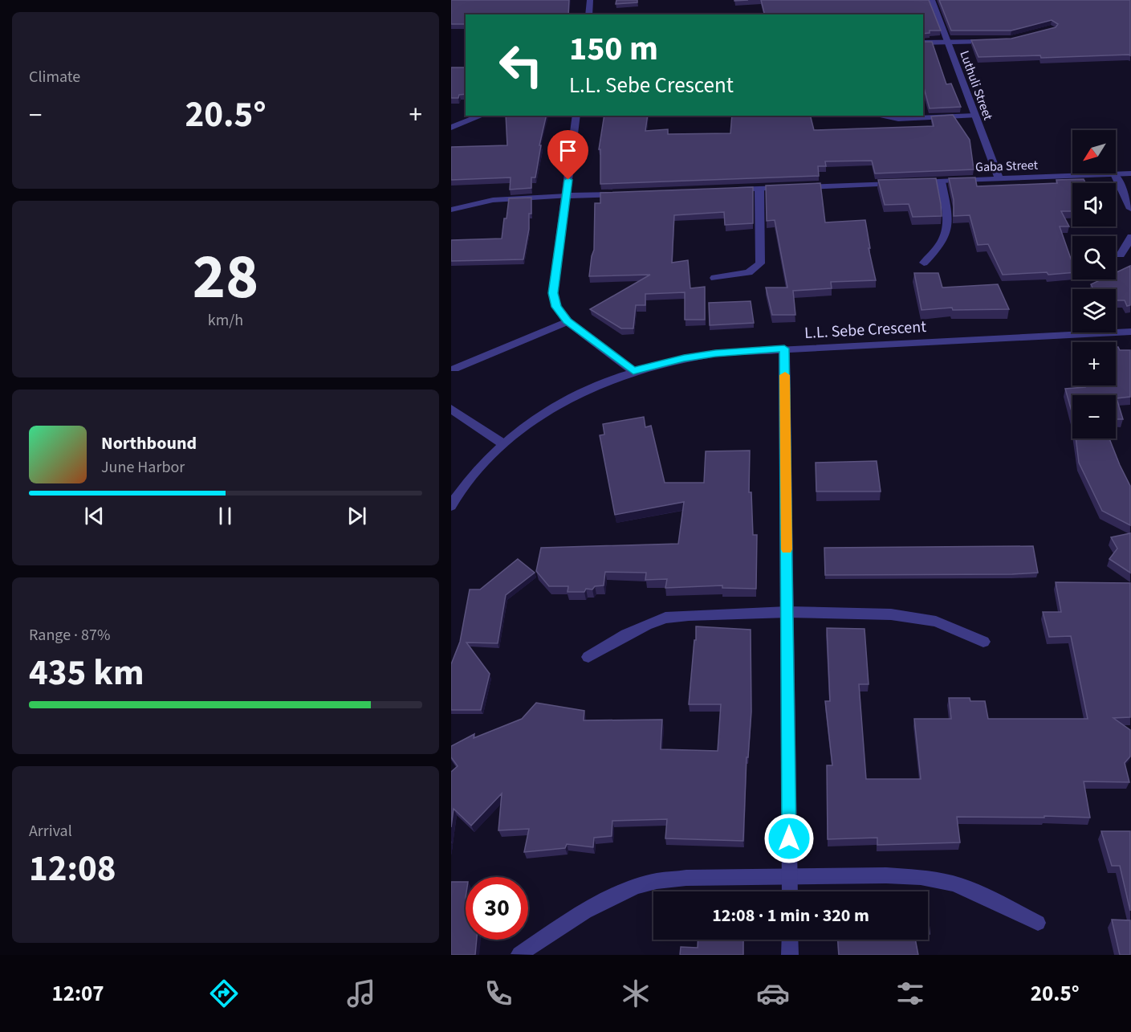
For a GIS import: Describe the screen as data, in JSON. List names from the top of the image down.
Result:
{
  "streets": {
    "street": ["Luthuli Street", "Gaba Street", "L.L. Sebe Crescent"]
  },
  "crossings": [
    ["Luthuli Street", "Gaba Street"]
  ],
  "north": "bottom left",
  "page": {
    "tile": [
      "Climate",
      ["28", "km/h"],
      ["Range · 87%", "435 km"],
      ["Arrival", "12:08"]
    ],
    "turn": ["150 m", "L.L. Sebe Crescent"],
    "heat": ["−", "20.5°", "+"],
    "map_buttons": ["+", "−"],
    "song": ["Northbound", "June Harbor"],
    "limit": "30",
    "trip": "12:08 · 1 min · 320 m",
    "tabs": ["12:07", "20.5°"]
  }
}
